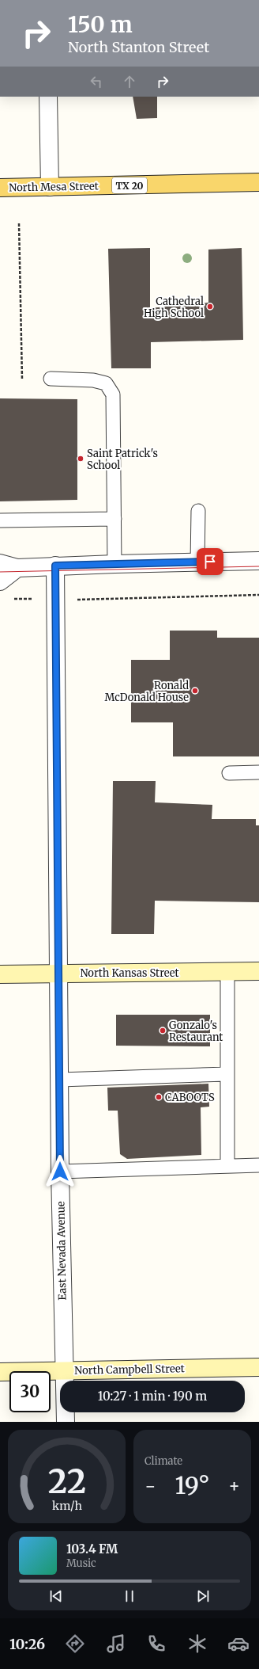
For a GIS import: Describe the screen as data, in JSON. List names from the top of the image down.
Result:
{
  "streets": {
    "main road": [
      "TX 20",
      "North Mesa Street",
      "North Kansas Street",
      "North Campbell Street"
    ],
    "street": ["East Nevada Avenue"]
  },
  "crossings": [
    ["North Kansas Street", "East Nevada Avenue"],
    ["East Nevada Avenue", "North Campbell Street"]
  ],
  "places": [
    "Cathedral High School",
    "Saint Patrick's School",
    "Ronald McDonald House",
    "Gonzalo's Restaurant",
    "CABOOTS"
  ],
  "page": {
    "turn": ["150 m", "North Stanton Street"],
    "limit": "30",
    "trip": "10:27 · 1 min · 190 m",
    "tile": "Climate",
    "heat": ["−", "19°", "+"],
    "song": ["103.4 FM", "Music"],
    "tabs": "10:26",
    "gauge": ["22", "km/h"]
  }
}
